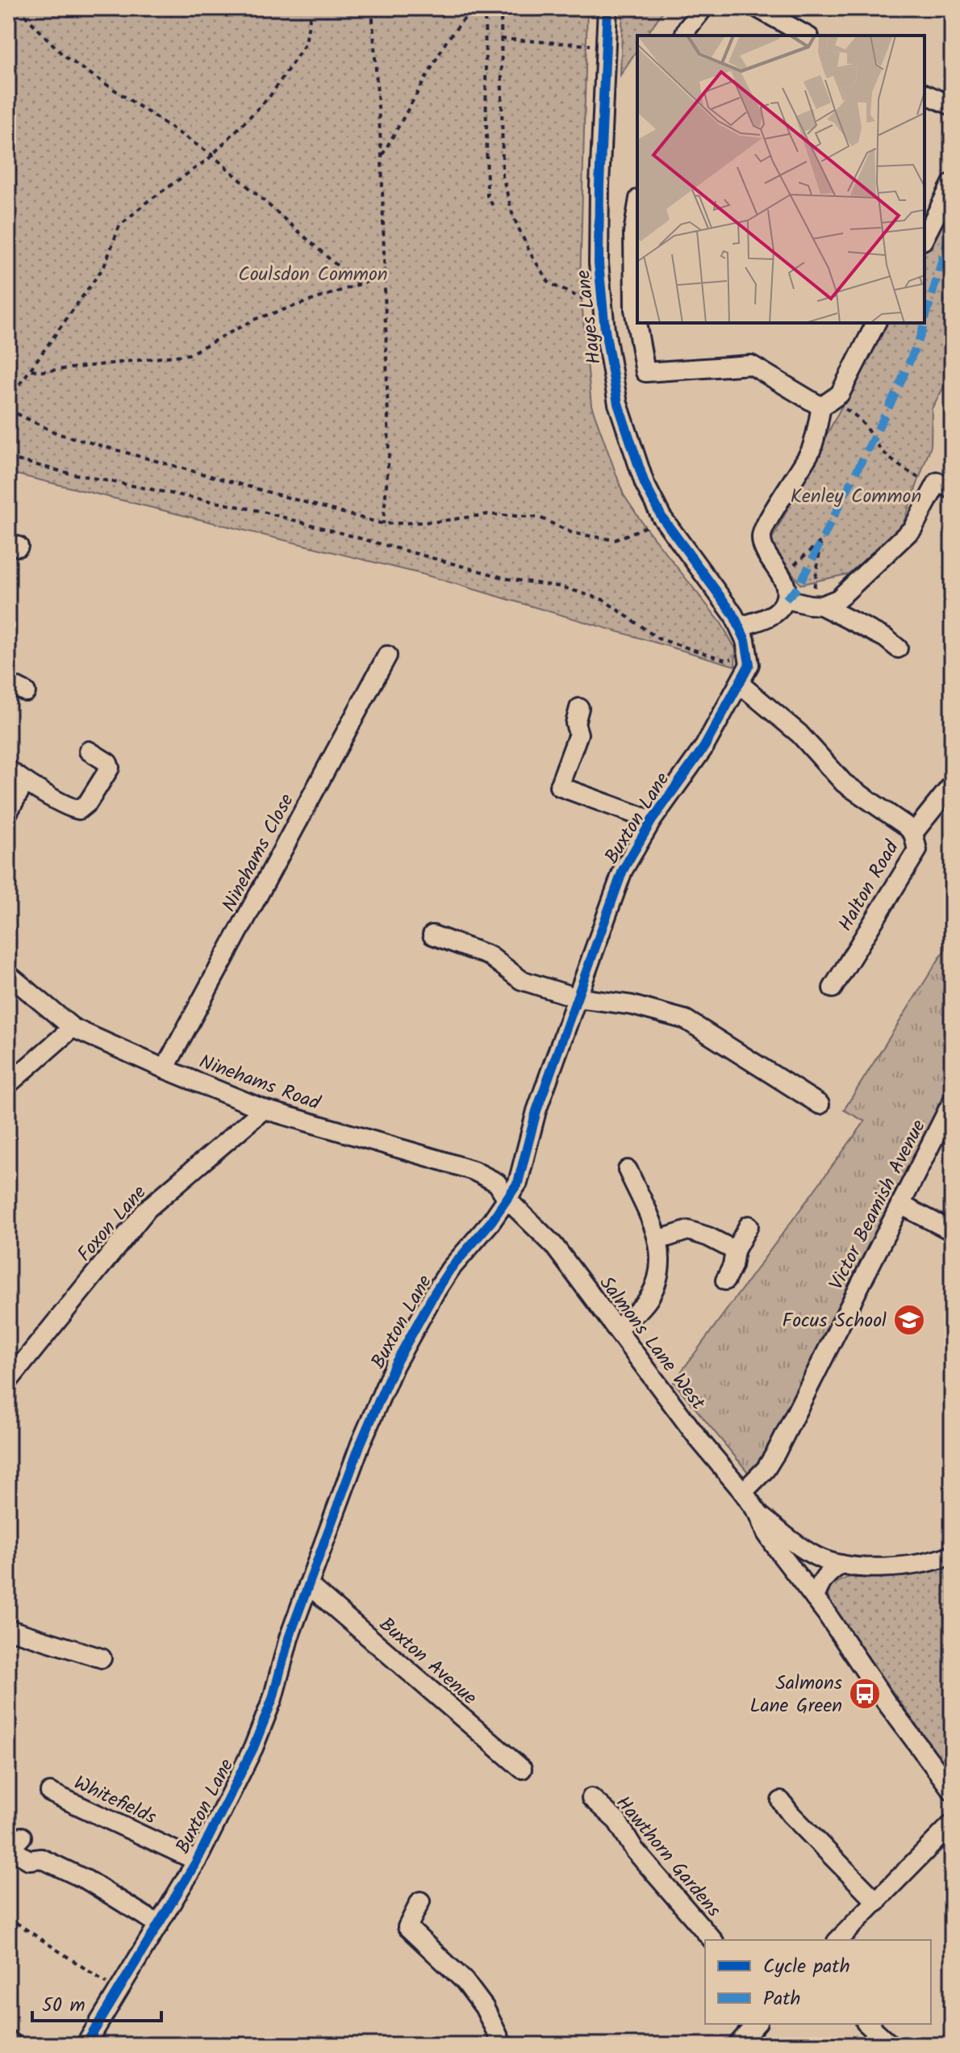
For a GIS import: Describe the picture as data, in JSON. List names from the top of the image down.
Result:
{
  "streets": {
    "street": [
      "Hayes Lane",
      "Buxton Lane",
      "Ninehams Close",
      "Halton Road",
      "Ninehams Road",
      "Victor Beamish Avenue",
      "Foxon Lane",
      "Salmons Lane West",
      "Buxton Avenue",
      "Whitefields",
      "Hawthorn Gardens"
    ]
  },
  "crossings": [
    ["Buxton Lane", "Halton Road"],
    ["Buxton Lane", "Ninehams Road"],
    ["Buxton Lane", "Salmons Lane West"],
    ["Buxton Lane", "Buxton Avenue"],
    ["Buxton Lane", "Whitefields"],
    ["Ninehams Close", "Ninehams Road"],
    ["Ninehams Road", "Foxon Lane"],
    ["Ninehams Road", "Salmons Lane West"],
    ["Victor Beamish Avenue", "Salmons Lane West"]
  ],
  "parks": ["Coulsdon Common", "Kenley Common"],
  "places": {
    "school or university": ["Focus School"],
    "bus stop": ["Salmons Lane Green"]
  },
  "legend": ["Cycle path", "Path"],
  "scale_bar": "50 m"
}
